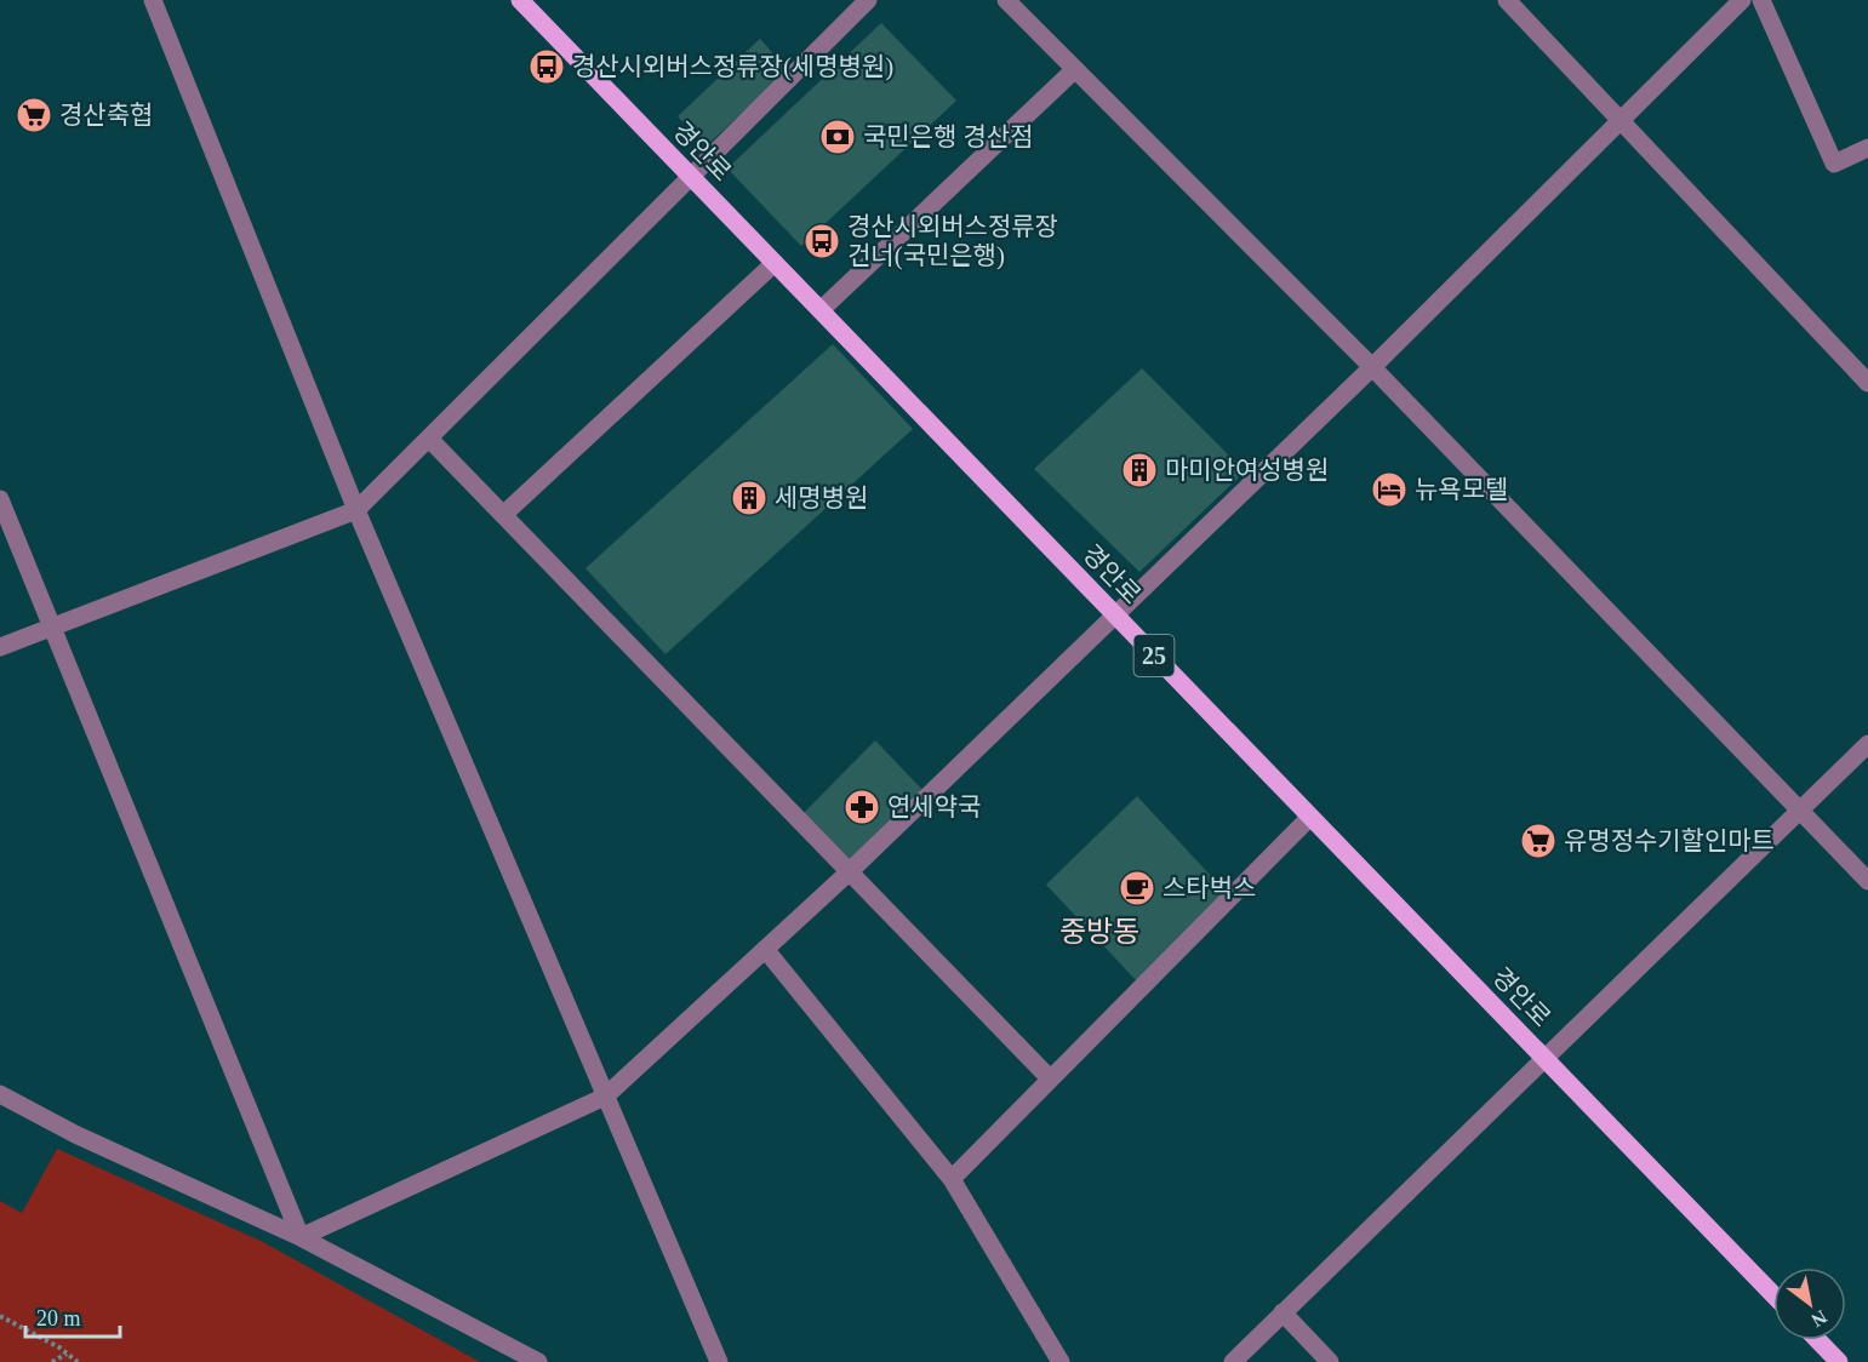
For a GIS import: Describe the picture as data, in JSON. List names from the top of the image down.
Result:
{
  "streets": {
    "main road": ["경안로", "25"]
  },
  "districts": ["중방동"],
  "places": {
    "bus stop": ["경산시외버스정류장(세명병원)", "경산시외버스정류장 건너(국민은행)"],
    "supermarket": ["경산축협", "유명정수기할인마트"],
    "bank": ["국민은행 경산점"],
    "building": ["마미안여성병원", "세명병원"],
    "hotel": ["뉴욕모텔"],
    "pharmacy": ["연세약국"],
    "cafe": ["스타벅스"]
  },
  "scale_bar": "20 m",
  "north": "bottom right"
}
